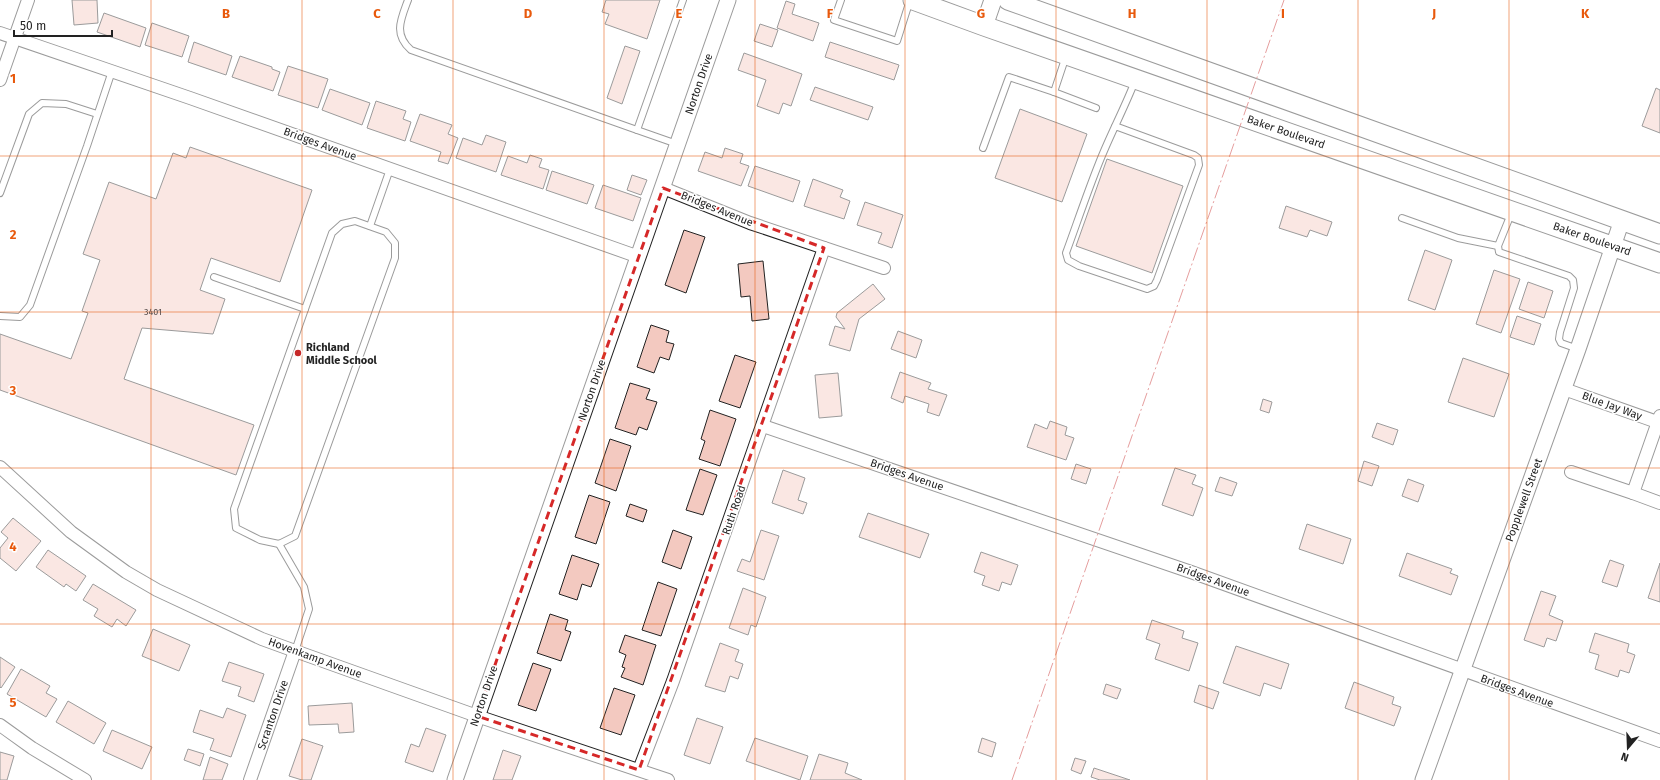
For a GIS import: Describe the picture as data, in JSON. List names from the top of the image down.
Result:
{
  "streets": {
    "main road": ["Baker Boulevard"],
    "street": [
      "Norton Drive",
      "Bridges Avenue",
      "Blue Jay Way",
      "Popplewell Street",
      "Ruth Road",
      "Hovenkamp Avenue",
      "Scranton Drive"
    ]
  },
  "crossings": [
    ["Norton Drive", "Bridges Avenue"],
    ["Norton Drive", "Hovenkamp Avenue"],
    ["Baker Boulevard", "Popplewell Street"],
    ["Bridges Avenue", "Popplewell Street"],
    ["Bridges Avenue", "Ruth Road"],
    ["Blue Jay Way", "Popplewell Street"],
    ["Ruth Road", "Hovenkamp Avenue"],
    ["Hovenkamp Avenue", "Scranton Drive"]
  ],
  "places": ["Richland Middle School"],
  "house_numbers": ["3401"],
  "scale_bar": "50 m",
  "north": "bottom",
  "grid": {
    "columns": [
      "B",
      "C",
      "D",
      "E",
      "F",
      "G",
      "H",
      "I",
      "J",
      "K"
    ],
    "rows": [
      "1",
      "2",
      "3",
      "4",
      "5"
    ]
  }
}
